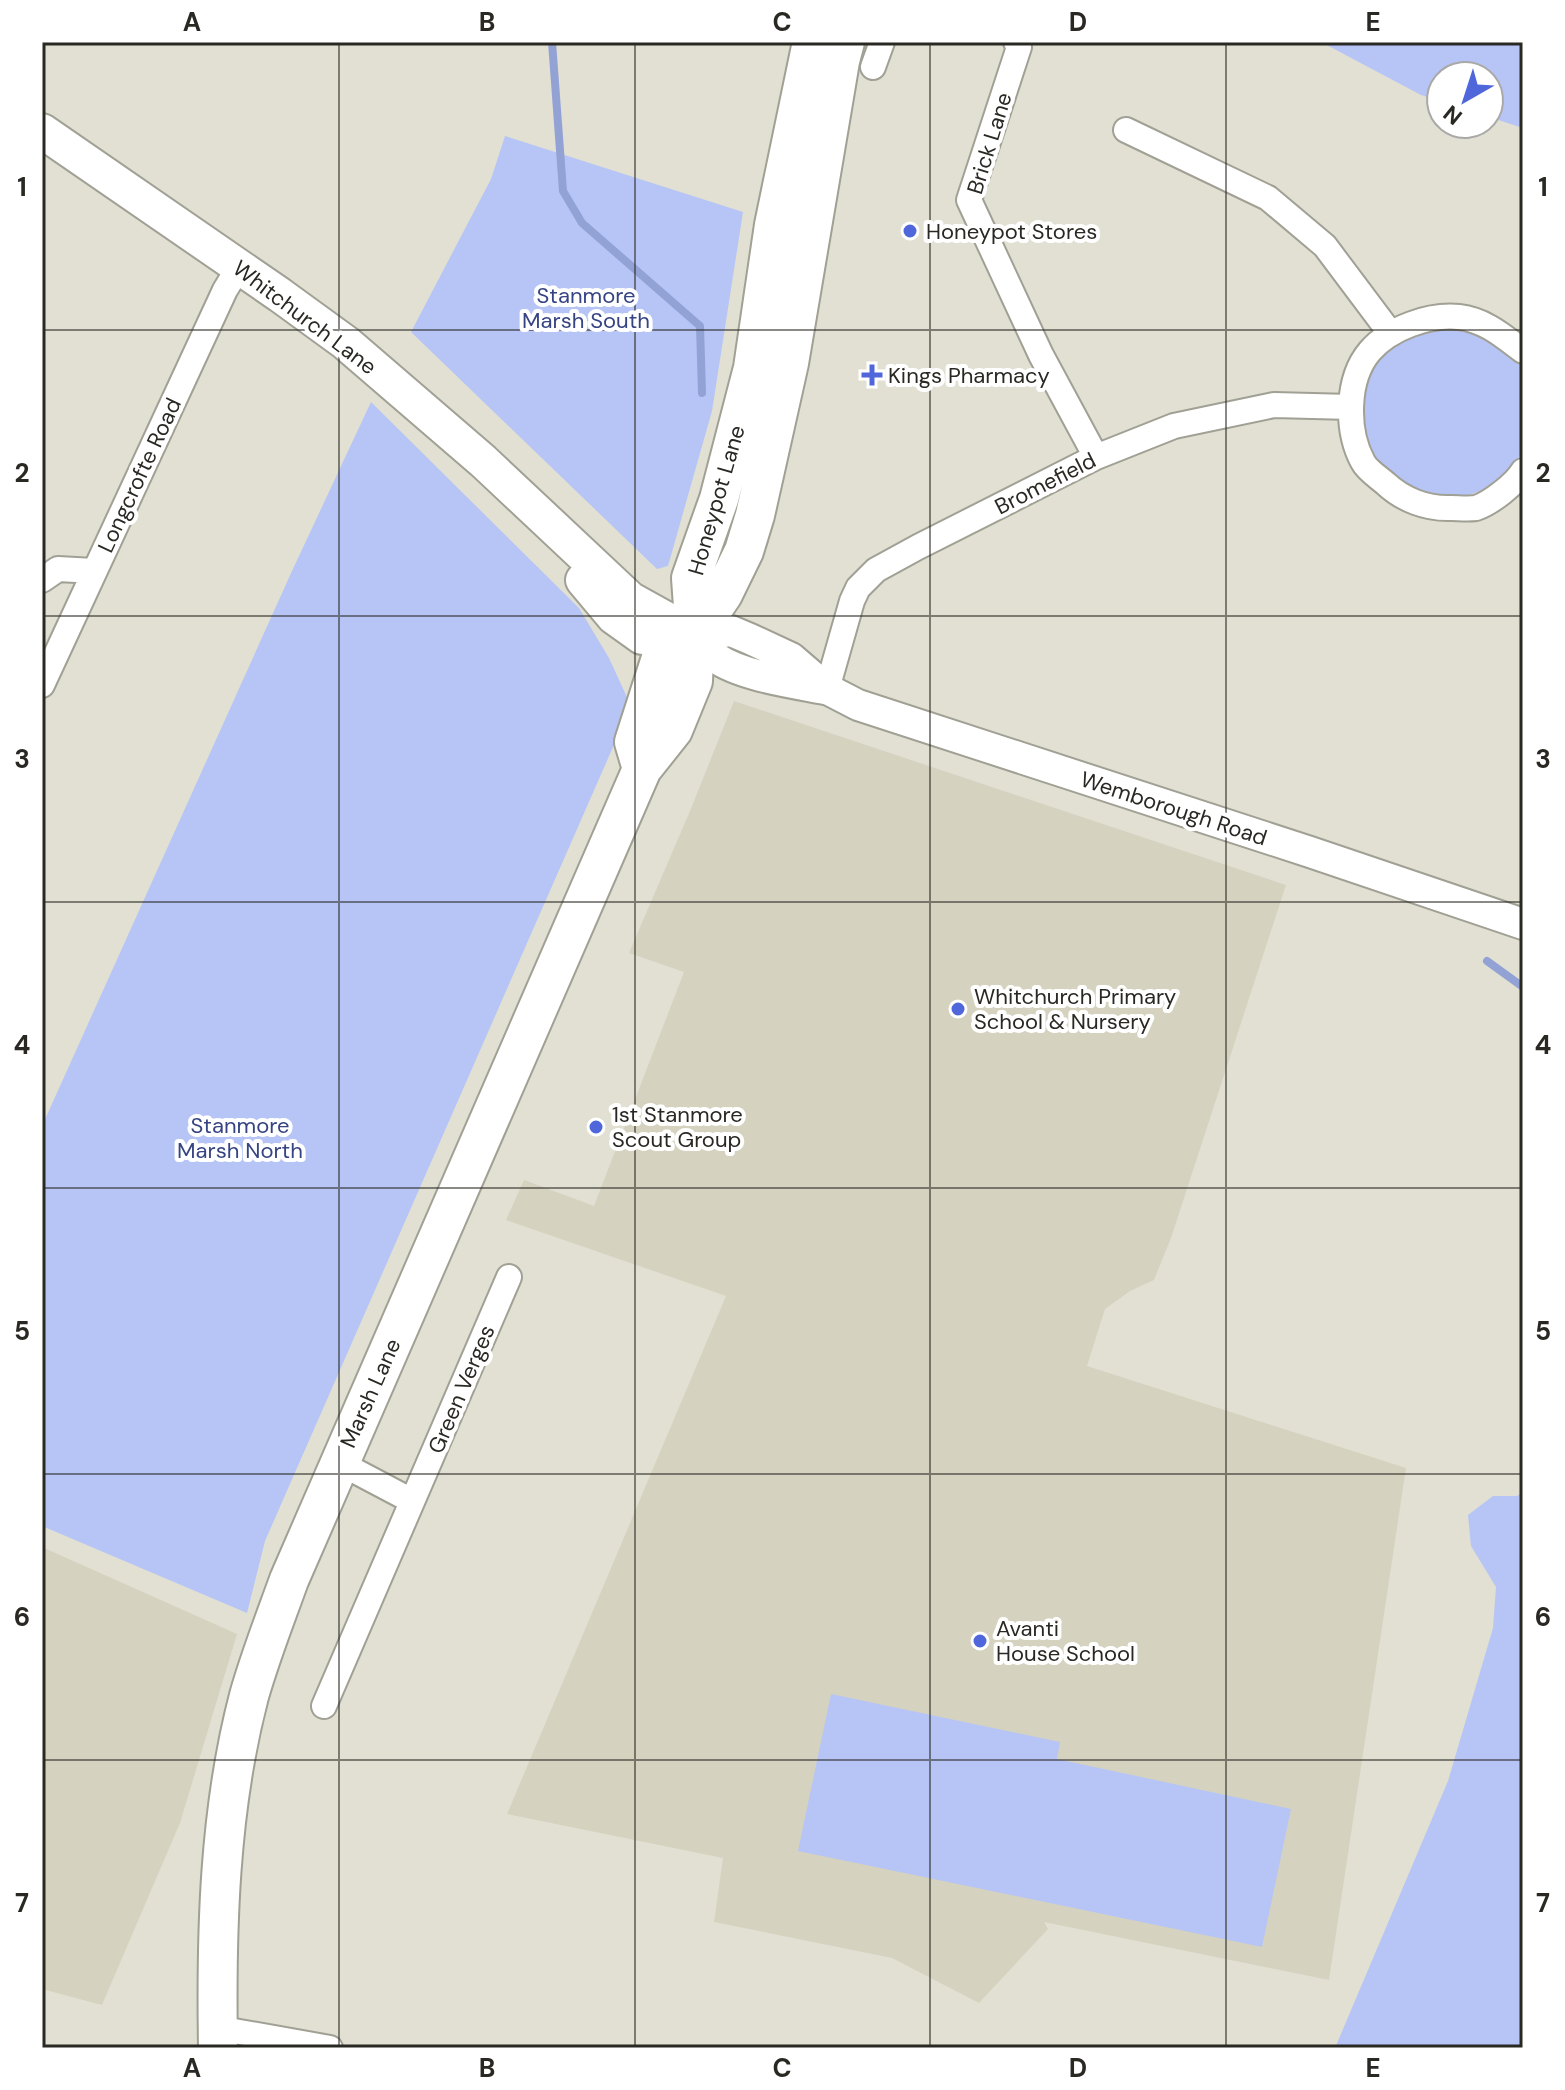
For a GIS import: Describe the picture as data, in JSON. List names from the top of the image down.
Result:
{
  "streets": {
    "main road": ["Whitchurch Lane", "Honeypot Lane", "Marsh Lane"],
    "street": [
      "Brick Lane",
      "Longcrofte Road",
      "Bromefield",
      "Wemborough Road",
      "Green Verges"
    ]
  },
  "crossings": [
    ["Brick Lane", "Bromefield"],
    ["Whitchurch Lane", "Longcrofte Road"],
    ["Whitchurch Lane", "Honeypot Lane"],
    ["Whitchurch Lane", "Wemborough Road"],
    ["Whitchurch Lane", "Marsh Lane"],
    ["Bromefield", "Wemborough Road"],
    ["Honeypot Lane", "Wemborough Road"],
    ["Honeypot Lane", "Marsh Lane"],
    ["Wemborough Road", "Marsh Lane"]
  ],
  "parks": ["Stanmore Marsh South", "Stanmore Marsh North"],
  "places": {
    "other": [
      "Honeypot Stores",
      "Whitchurch Primary School & Nursery",
      "1st Stanmore Scout Group",
      "Avanti House School"
    ],
    "health": ["Kings Pharmacy"]
  },
  "north": "bottom left",
  "grid": {
    "columns": [
      "A",
      "B",
      "C",
      "D",
      "E"
    ],
    "rows": [
      "1",
      "2",
      "3",
      "4",
      "5",
      "6",
      "7"
    ]
  }
}
